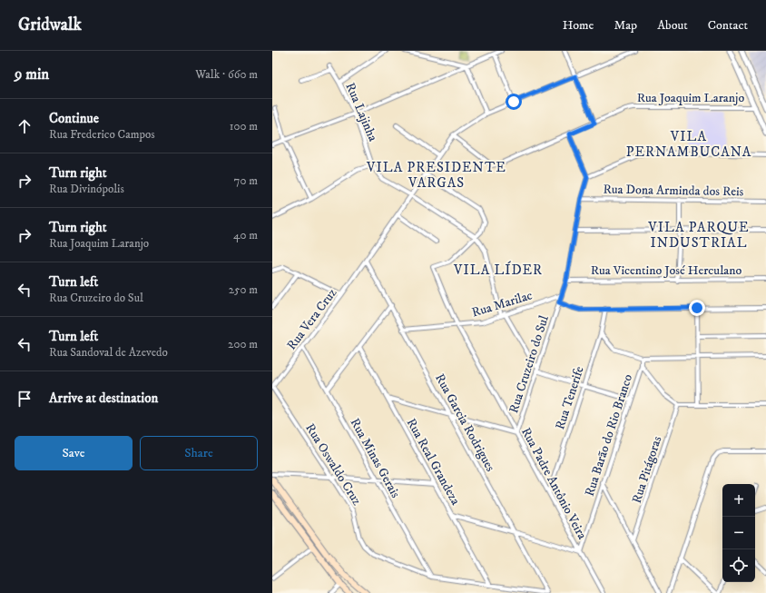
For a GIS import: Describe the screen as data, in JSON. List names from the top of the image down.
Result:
{
  "streets": {
    "street": [
      "Rua Joaquim Laranjo",
      "Rua Lajinha",
      "Rua Dona Arminda dos Reis",
      "Rua Vicentino José Herculano",
      "Rua Marilac",
      "Rua Vera Cruz",
      "Rua Cruzeiro do Sul",
      "Rua Tenerife",
      "Rua Garcia Rodrigues",
      "Rua Barão do Rio Branco",
      "Rua Minas Gerais",
      "Rua Real Grandeza",
      "Rua Oswaldo Cruz",
      "Rua Pitágoras",
      "Rua Padre Antônio Veira"
    ]
  },
  "crossings": [
    ["Rua Joaquim Laranjo", "Rua Vera Cruz"],
    ["Rua Lajinha", "Rua Vera Cruz"],
    ["Rua Lajinha", "Rua Padre Antônio Veira"],
    ["Rua Dona Arminda dos Reis", "Rua Cruzeiro do Sul"],
    ["Rua Vicentino José Herculano", "Rua Cruzeiro do Sul"],
    ["Rua Marilac", "Rua Cruzeiro do Sul"],
    ["Rua Marilac", "Rua Garcia Rodrigues"],
    ["Rua Marilac", "Rua Padre Antônio Veira"],
    ["Rua Vera Cruz", "Rua Garcia Rodrigues"],
    ["Rua Vera Cruz", "Rua Minas Gerais"],
    ["Rua Vera Cruz", "Rua Oswaldo Cruz"],
    ["Rua Cruzeiro do Sul", "Rua Padre Antônio Veira"],
    ["Rua Tenerife", "Rua Padre Antônio Veira"],
    ["Rua Barão do Rio Branco", "Rua Padre Antônio Veira"],
    ["Rua Minas Gerais", "Rua Oswaldo Cruz"]
  ],
  "districts": [
    "VILA PERNAMBUCANA",
    "VILA PRESIDENTE VARGAS",
    "VILA PARQUE INDUSTRIAL",
    "VILA LÍDER"
  ],
  "page": {
    "header": "Gridwalk",
    "nav": [
      "Home",
      "Map",
      "About",
      "Contact"
    ],
    "heading": ["9 min", "Walk · 660 m"],
    "list": [
      ["Continue", "Rua Frederico Campos", "100 m"],
      ["Turn right", "Rua Divinópolis", "70 m"],
      ["Turn right", "Rua Joaquim Laranjo", "40 m"],
      ["Turn left", "Rua Cruzeiro do Sul", "250 m"],
      ["Turn left", "Rua Sandoval de Azevedo", "200 m"],
      "Arrive at destination"
    ],
    "buttons": ["Save", "Share"],
    "map_buttons": ["+", "−"]
  }
}
